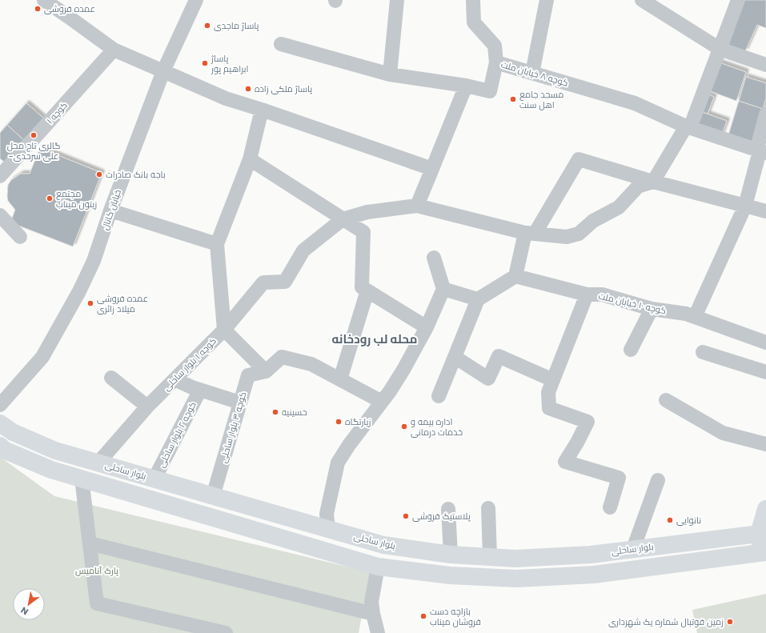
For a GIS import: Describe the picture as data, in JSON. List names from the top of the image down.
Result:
{
  "streets": {
    "main road": ["بلوار ساحلی"],
    "street": [
      "کوچه ۸ خیابان ملت",
      "کوچه ۱",
      "خیابان کانال",
      "کوچه ۱۰ خیابان ملت",
      "کوچه ۱ بلوار ساحلی",
      "کوچه ۳ بلوار ساحلی",
      "کوچه ۲ بلوار ساحلی"
    ]
  },
  "crossings": [
    ["کوچه ۱ بلوار ساحلی", "بلوار ساحلی"],
    ["کوچه ۳ بلوار ساحلی", "بلوار ساحلی"],
    ["کوچه ۲ بلوار ساحلی", "بلوار ساحلی"]
  ],
  "districts": ["محله لب رودخانه"],
  "parks": ["پارک آنامیس"],
  "places": [
    "عمده فروشی",
    "پاساژ ماجدی",
    "پاساژ ابراهیم پور",
    "پاساژ ملکی زاده",
    "مسجد جامع اهل سنت",
    "گالری تاج محل -علی سرحدی",
    "باجه بانک صادرات",
    "مجتمع زیتون میناب",
    "عمده فروشی میلاد زائری",
    "حسینیه",
    "زیارتگاه",
    "اداره بیمه و خدمات درمانی",
    "پلاستیک فروشی",
    "نانوایی",
    "بازاچه دست فروشان میناب",
    "زمین فوتبال شماره یک شهرداری"
  ],
  "north": "bottom left"
}
